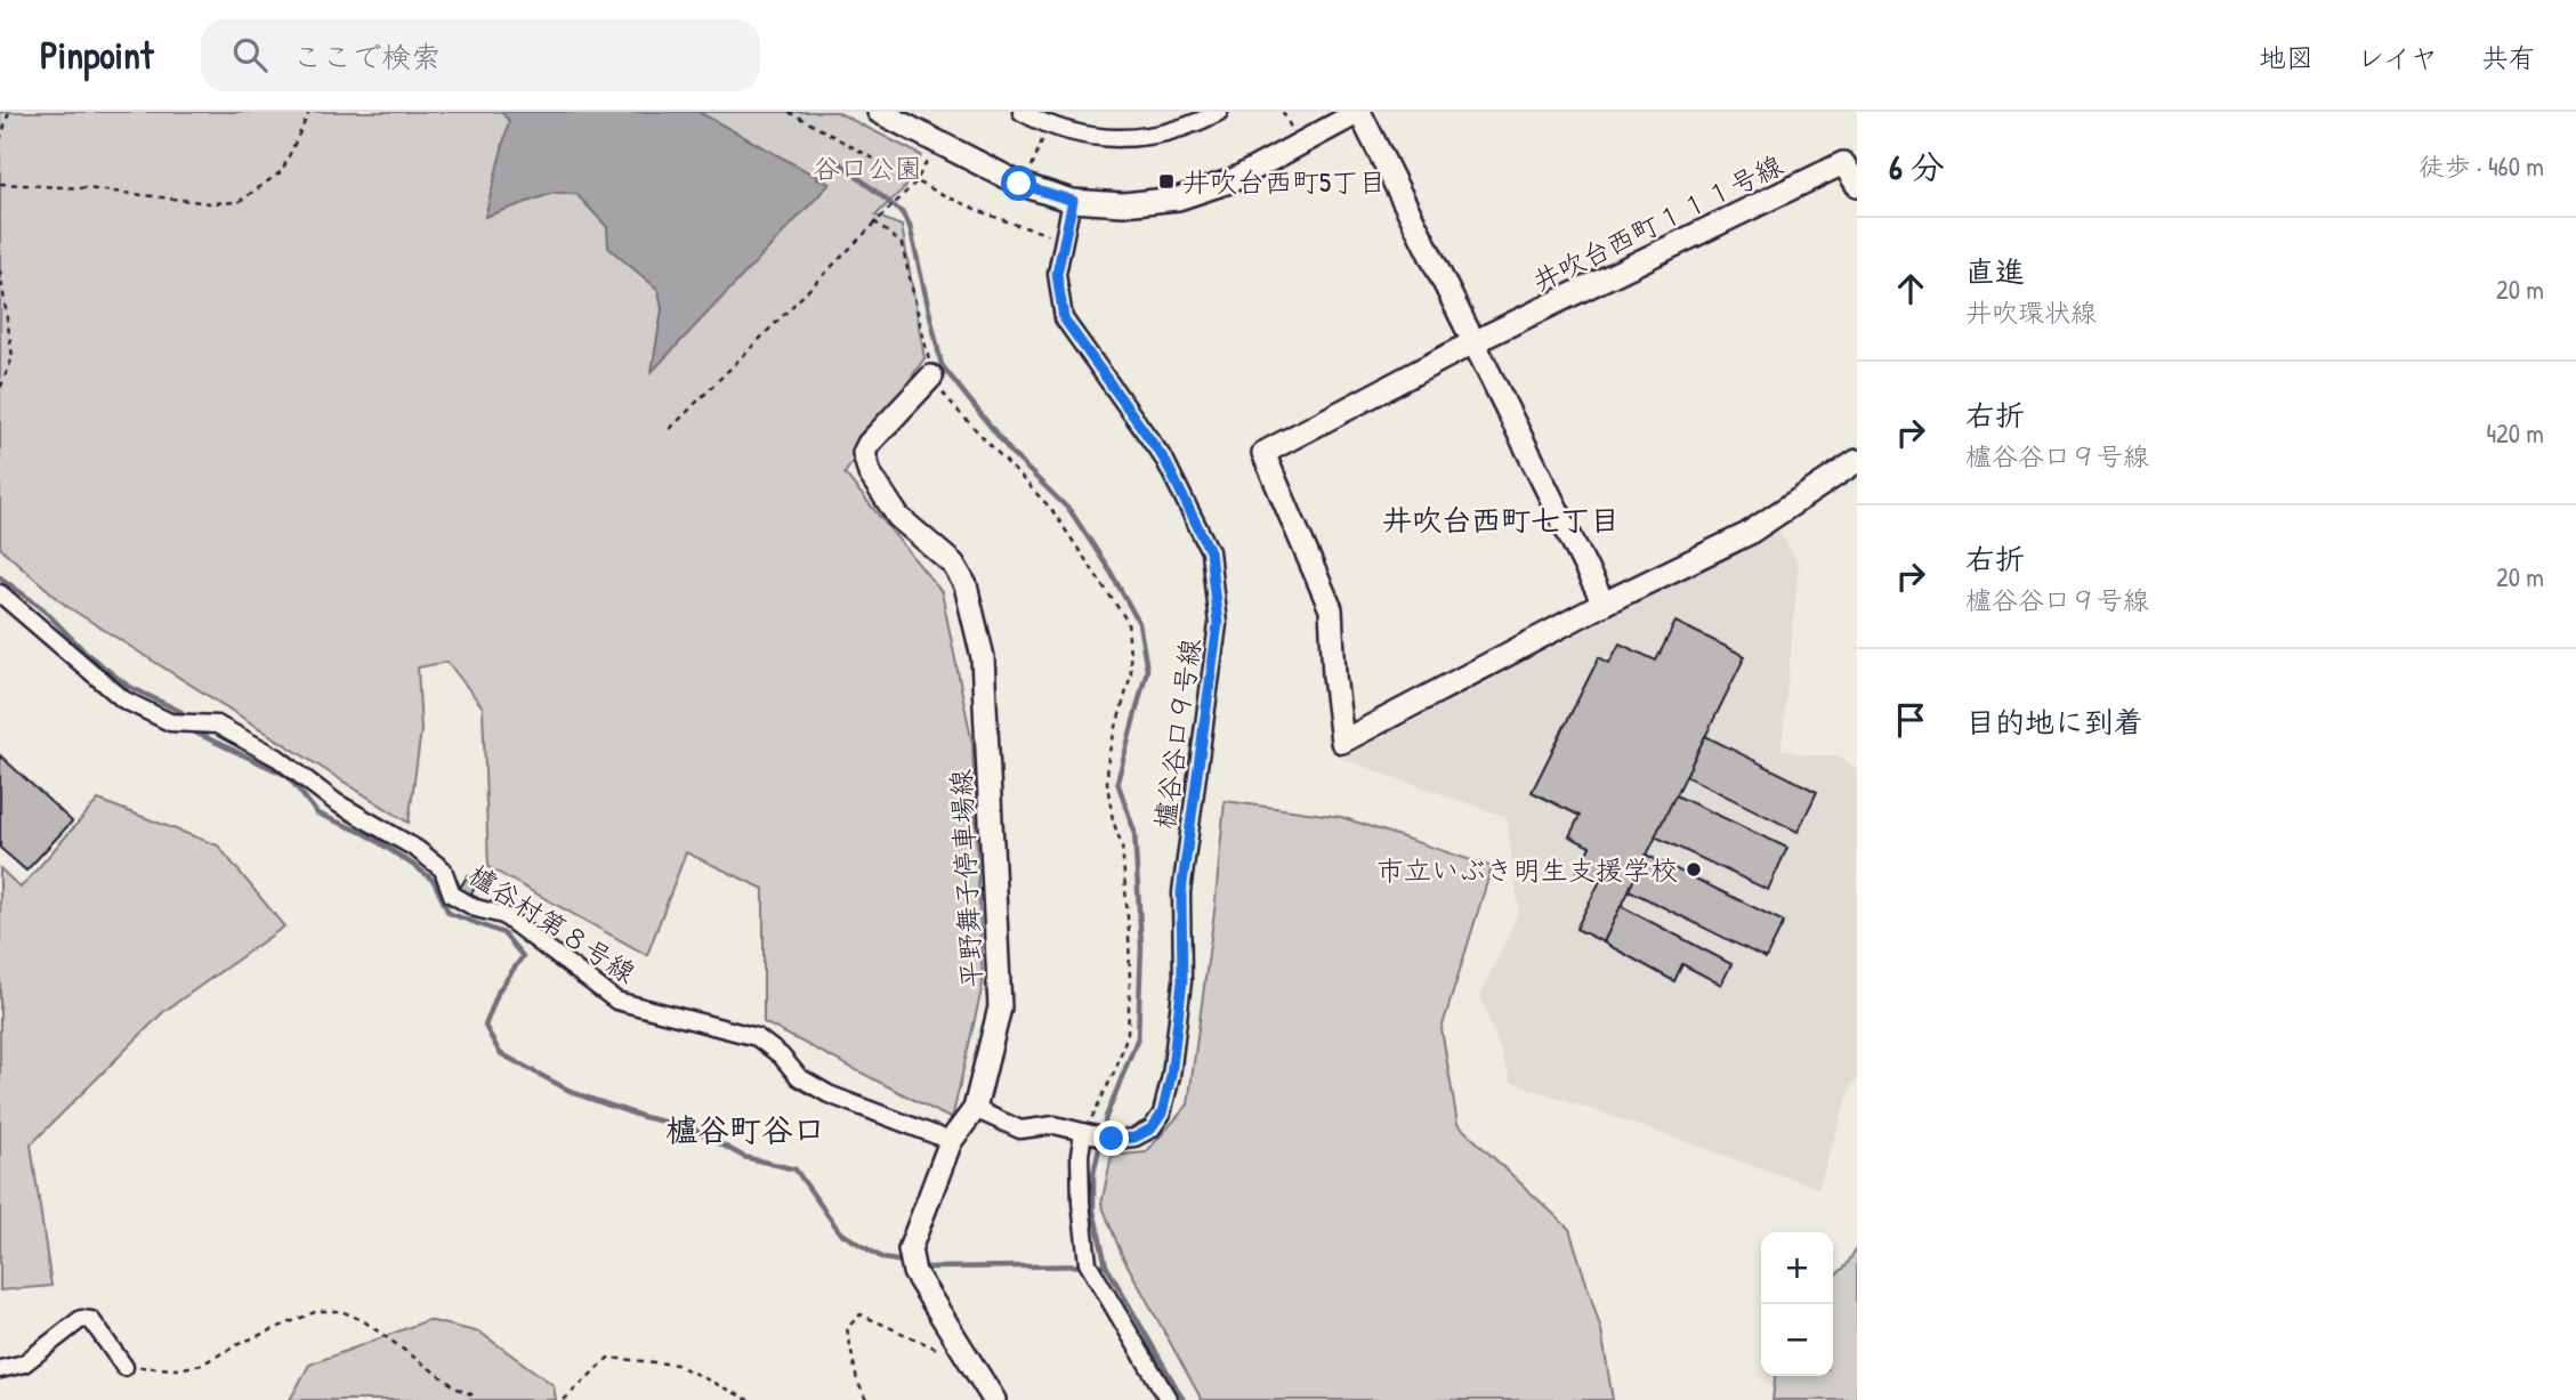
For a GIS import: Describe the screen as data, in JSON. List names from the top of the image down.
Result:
{
  "streets": {
    "street": [
      "井吹台西町１１１号線",
      "櫨谷谷口９号線",
      "平野舞子停車場線",
      "櫨谷村第８号線"
    ]
  },
  "crossings": [
    ["櫨谷谷口９号線", "平野舞子停車場線"],
    ["平野舞子停車場線", "櫨谷村第８号線"]
  ],
  "districts": ["井吹台西町七丁目", "櫨谷町谷口"],
  "parks": ["谷口公園"],
  "places": {
    "transit": ["井吹台西町5丁目"],
    "other": ["市立いぶき明生支援学校"]
  },
  "page": {
    "header": "Pinpoint",
    "search": "ここで検索",
    "nav": ["地図", "レイヤ", "共有"],
    "heading": ["6 分", "徒歩 · 460 m"],
    "list": [
      ["直進", "井吹環状線", "20 m"],
      ["右折", "櫨谷谷口９号線", "420 m"],
      ["右折", "櫨谷谷口９号線", "20 m"],
      "目的地に到着"
    ],
    "map_buttons": ["+", "−"]
  }
}
